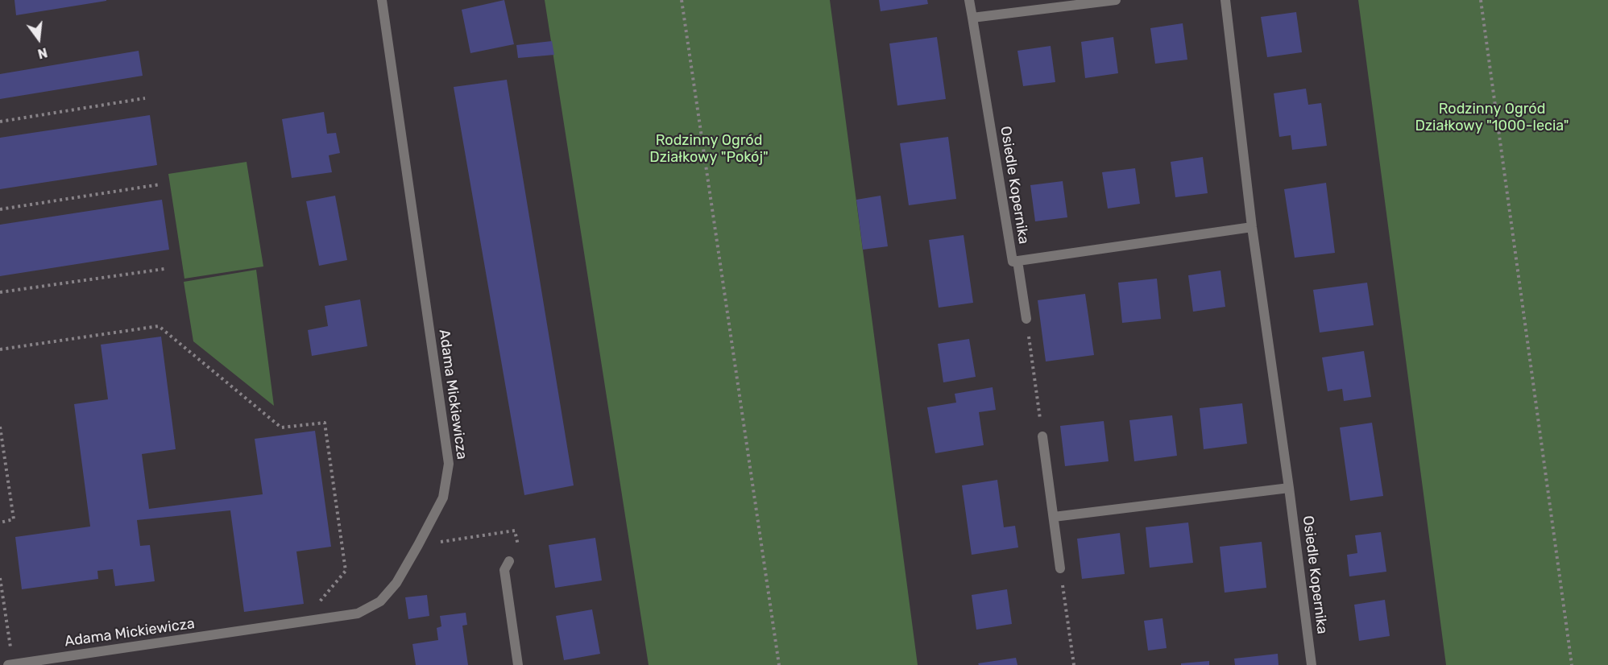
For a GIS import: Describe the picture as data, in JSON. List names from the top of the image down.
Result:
{
  "streets": {
    "street": ["Osiedle Kopernika", "Adama Mickiewicza"]
  },
  "parks": ["Rodzinny Ogród Działkowy \"1000-lecia\"", "Rodzinny Ogród Działkowy \"Pokój\""],
  "north": "bottom"
}
